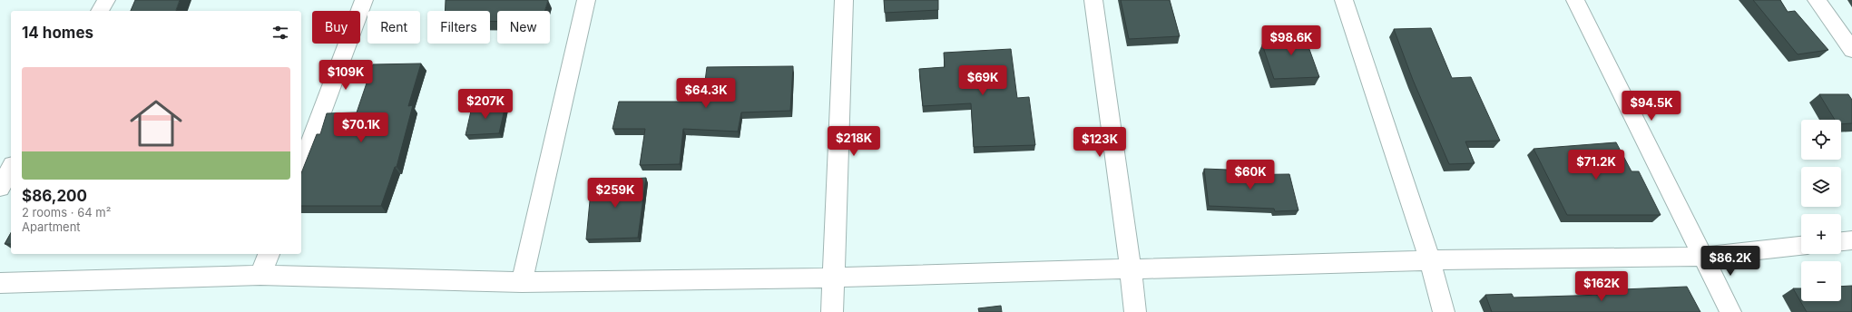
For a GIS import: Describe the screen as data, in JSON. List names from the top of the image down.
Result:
{
  "page": {
    "chip": [
      "Buy",
      "Rent",
      "Filters",
      "New"
    ],
    "heading": "14 homes",
    "price": [
      "$98.6K",
      "$109K",
      "$69K",
      "$64.3K",
      "$207K",
      "$94.5K",
      "$70.1K",
      "$218K",
      "$123K",
      "$71.2K",
      "$60K",
      "$259K",
      "$86.2K",
      "$162K"
    ],
    "list": [
      {
        "name": "$86,200",
        "note": "2 rooms · 64 m² · Apartment"
      }
    ],
    "map_buttons": ["+", "−"]
  }
}
